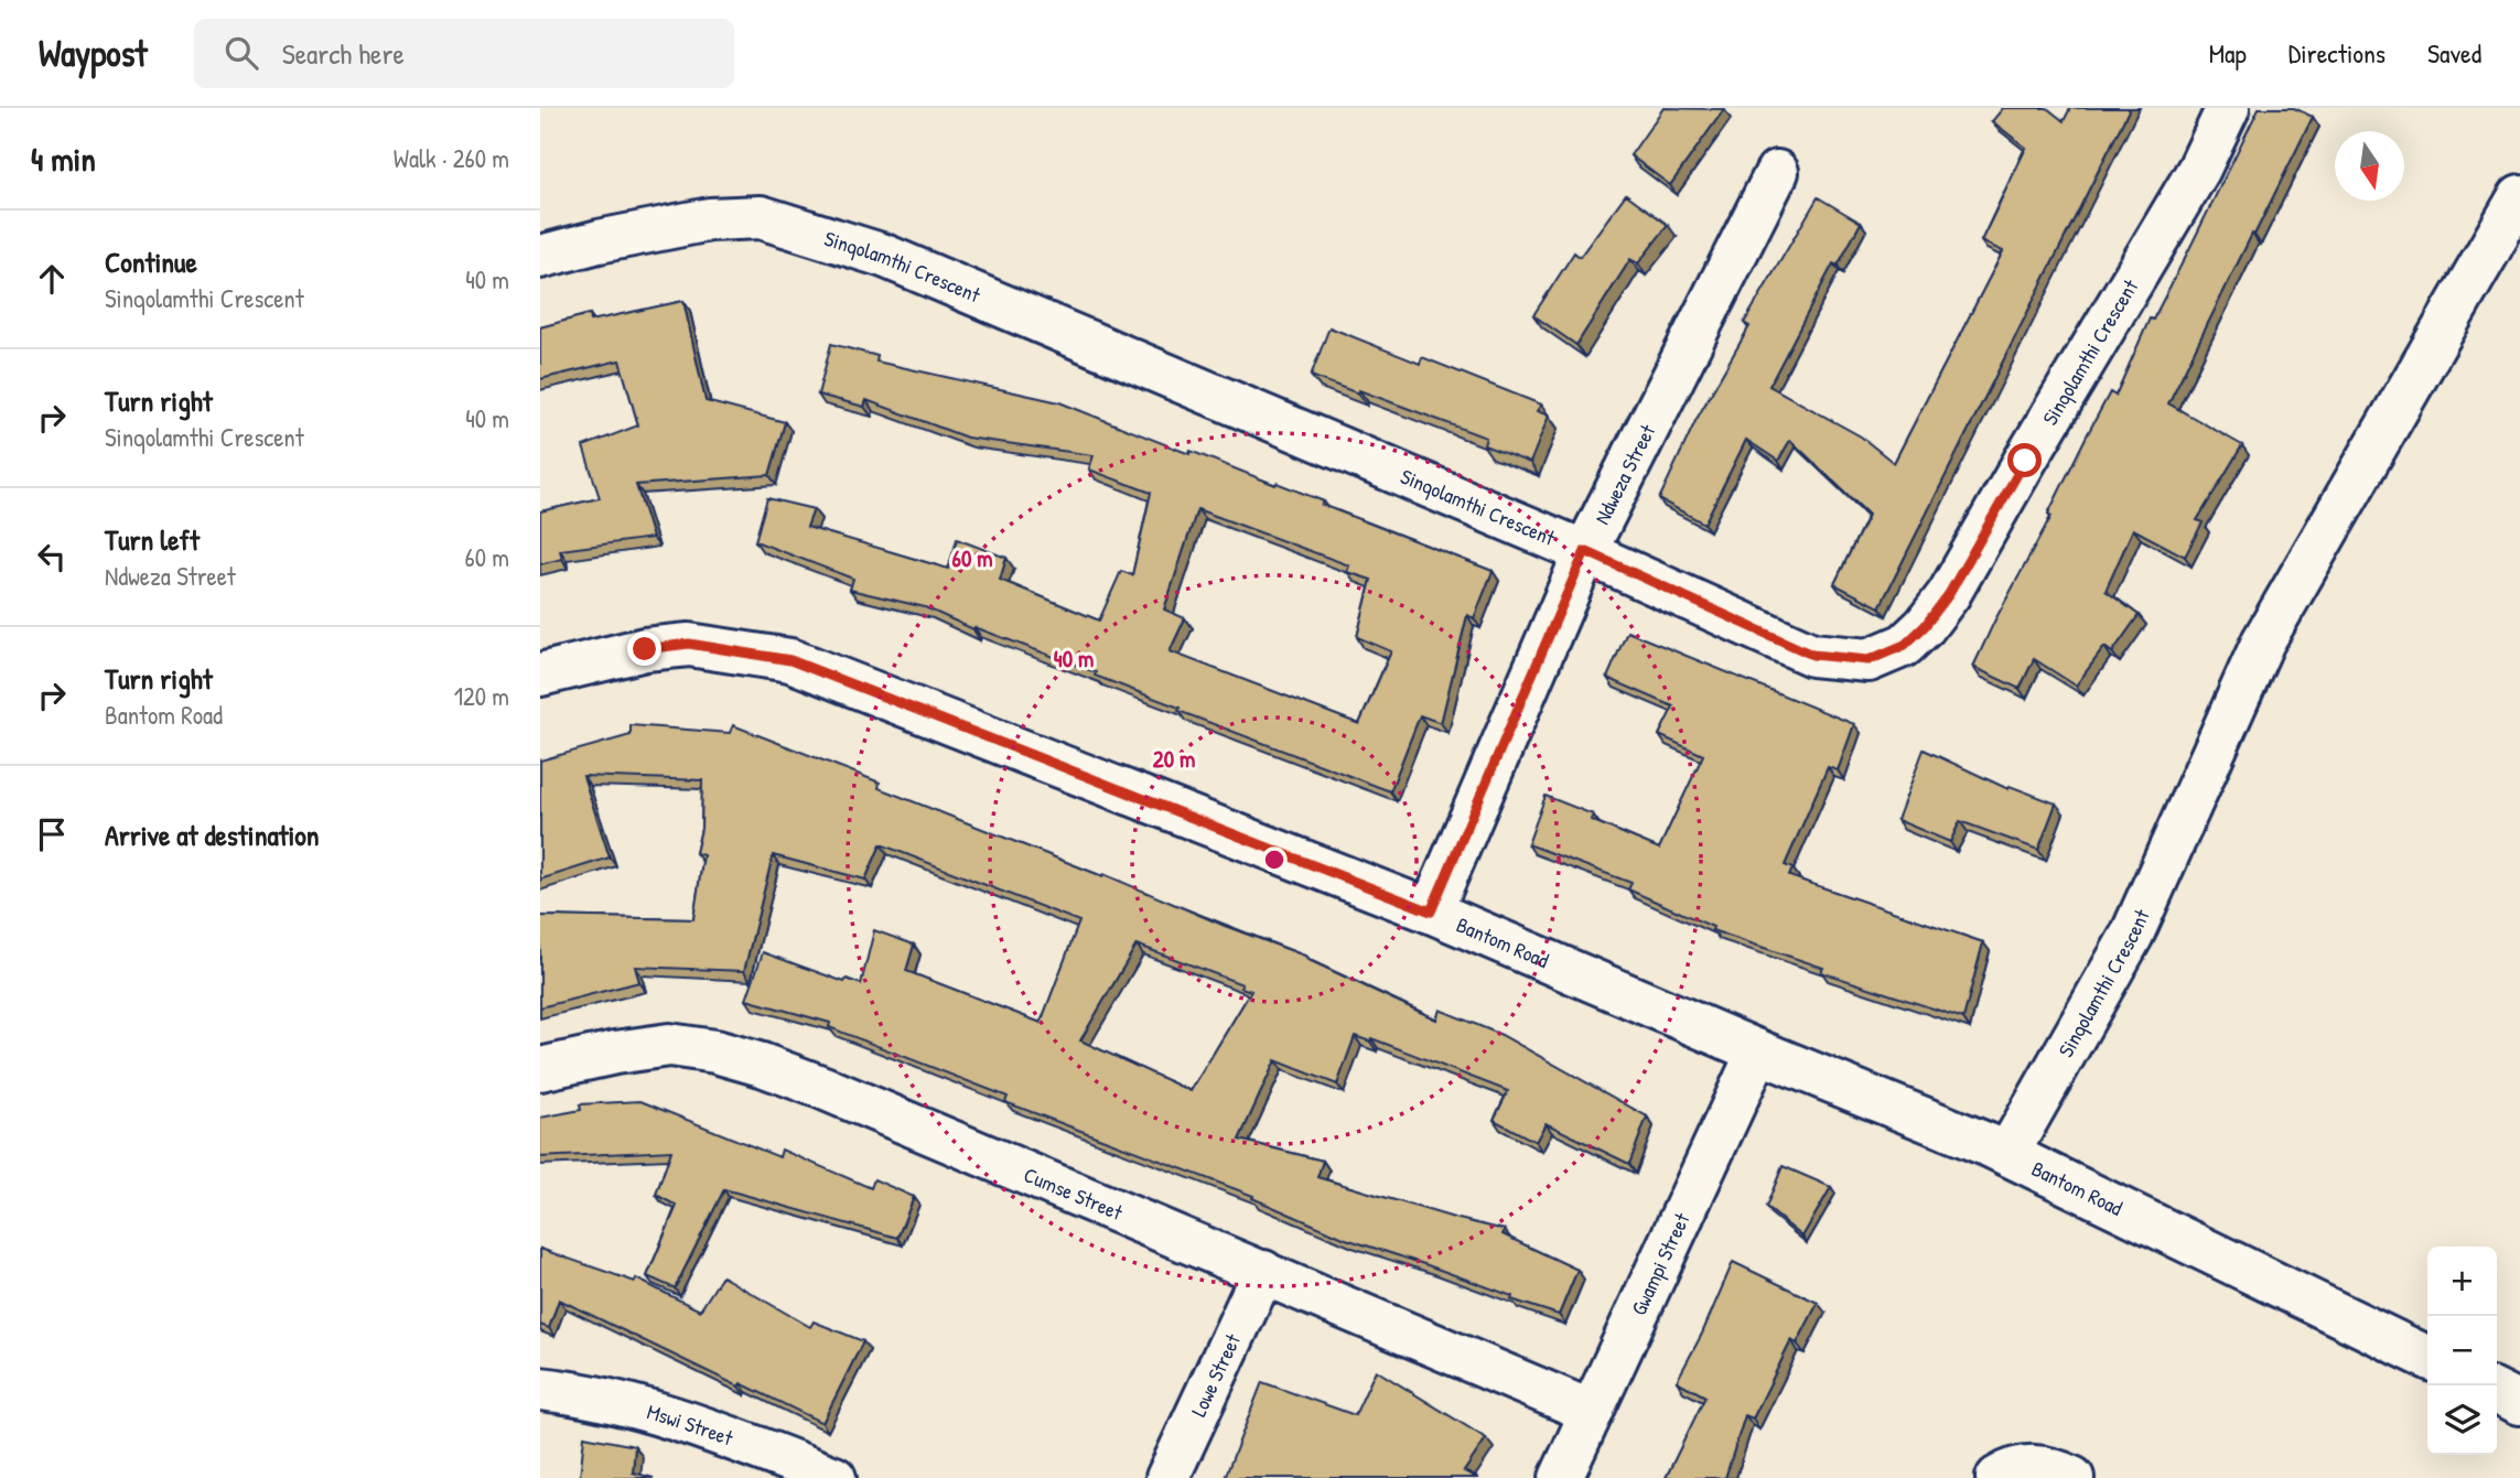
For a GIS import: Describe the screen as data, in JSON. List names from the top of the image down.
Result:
{
  "streets": {
    "street": [
      "Sinqolamthi Crescent",
      "Ndweza Street",
      "Bantom Road",
      "Cumse Street",
      "Gwampi Street",
      "Lowe Street",
      "Mswi Street"
    ]
  },
  "crossings": [
    ["Sinqolamthi Crescent", "Ndweza Street"],
    ["Sinqolamthi Crescent", "Bantom Road"],
    ["Ndweza Street", "Bantom Road"],
    ["Bantom Road", "Gwampi Street"],
    ["Cumse Street", "Gwampi Street"],
    ["Cumse Street", "Lowe Street"]
  ],
  "north": "bottom",
  "page": {
    "header": "Waypost",
    "search": "Search here",
    "nav": ["Map", "Directions", "Saved"],
    "heading": ["4 min", "Walk · 260 m"],
    "list": [
      ["Continue", "Sinqolamthi Crescent", "40 m"],
      ["Turn right", "Sinqolamthi Crescent", "40 m"],
      ["Turn left", "Ndweza Street", "60 m"],
      ["Turn right", "Bantom Road", "120 m"],
      "Arrive at destination"
    ],
    "map_buttons": ["+", "−"]
  },
  "rings": ["60 m", "40 m", "20 m"]
}
